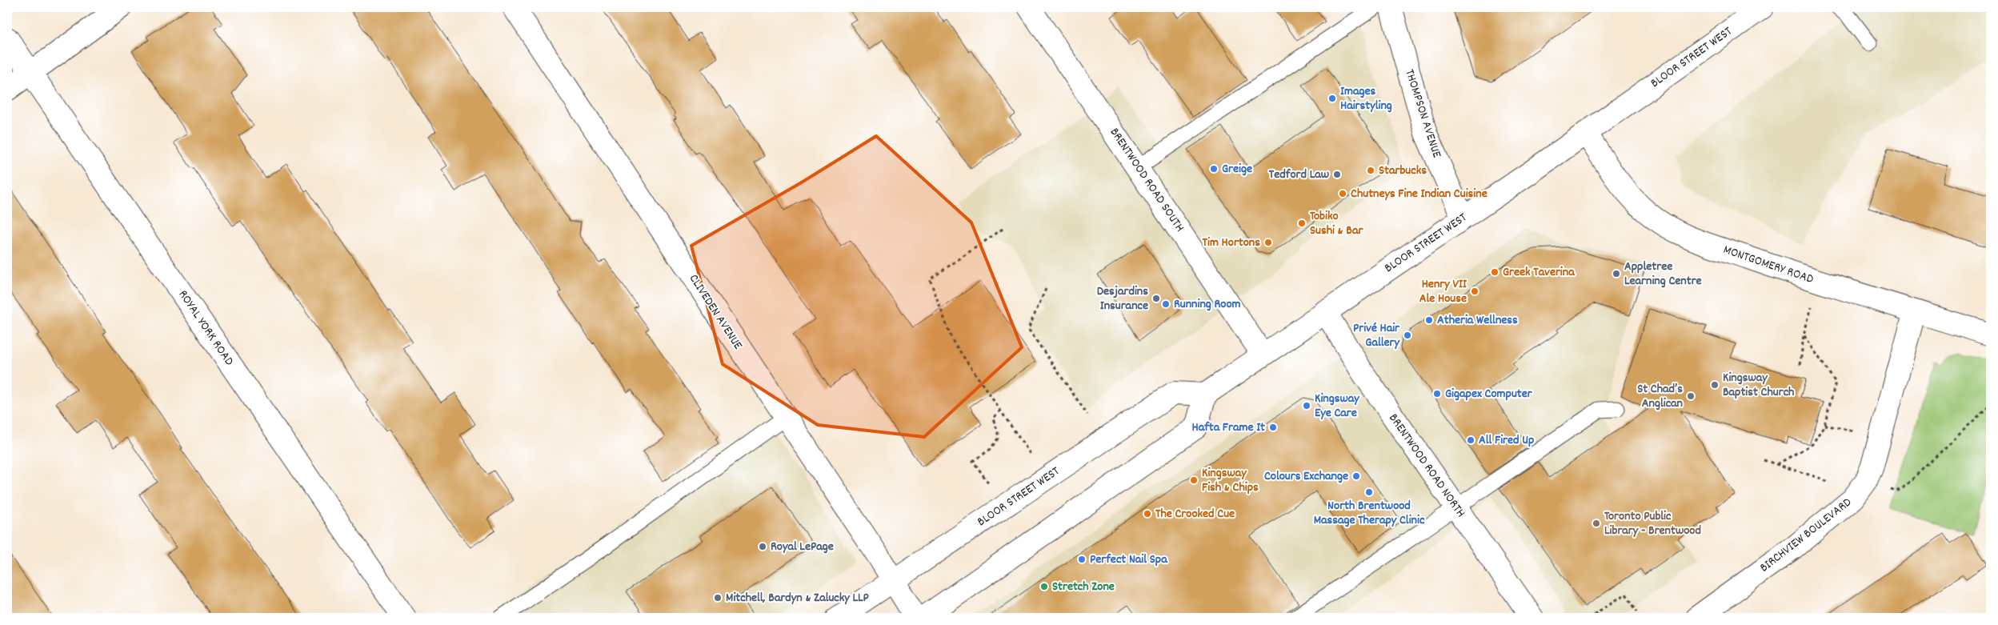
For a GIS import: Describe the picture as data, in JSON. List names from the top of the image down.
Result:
{
  "streets": {
    "street": [
      "BLOOR STREET WEST",
      "THOMPSON AVENUE",
      "BRENTWOOD ROAD SOUTH",
      "MONTGOMERY ROAD",
      "CLIVEDEN AVENUE",
      "ROYAL YORK ROAD",
      "BRENTWOOD ROAD NORTH",
      "BIRCHVIEW BOULEVARD"
    ]
  },
  "crossings": [
    ["BLOOR STREET WEST", "THOMPSON AVENUE"],
    ["BLOOR STREET WEST", "BRENTWOOD ROAD SOUTH"],
    ["BLOOR STREET WEST", "MONTGOMERY ROAD"],
    ["BLOOR STREET WEST", "CLIVEDEN AVENUE"],
    ["BLOOR STREET WEST", "BRENTWOOD ROAD NORTH"],
    ["MONTGOMERY ROAD", "BIRCHVIEW BOULEVARD"]
  ],
  "places": [
    "Images Hairstyling",
    "Greige",
    "Starbucks",
    "Tedford Law",
    "Chutneys Fine Indian Cuisine",
    "Tobiko Sushi & Bar",
    "Tim Hortons",
    "Greek Taverina",
    "Appletree Learning Centre",
    "Henry VII Ale House",
    "Desjardins Insurance",
    "Running Room",
    "Atheria Wellness",
    "Privé Hair Gallery",
    "Kingsway Baptist Church",
    "Gigapex Computer",
    "St Chad’s Anglican",
    "Kingsway Eye Care",
    "Hafta Frame It",
    "All Fired Up",
    "Colours Exchange",
    "Kingsway Fish & Chips",
    "North Brentwood Massage Therapy Clinic",
    "The Crooked Cue",
    "Toronto Public Library - Brentwood",
    "Royal LePage",
    "Perfect Nail Spa",
    "Stretch Zone",
    "Mitchell, Bardyn & Zalucky LLP"
  ]
}
